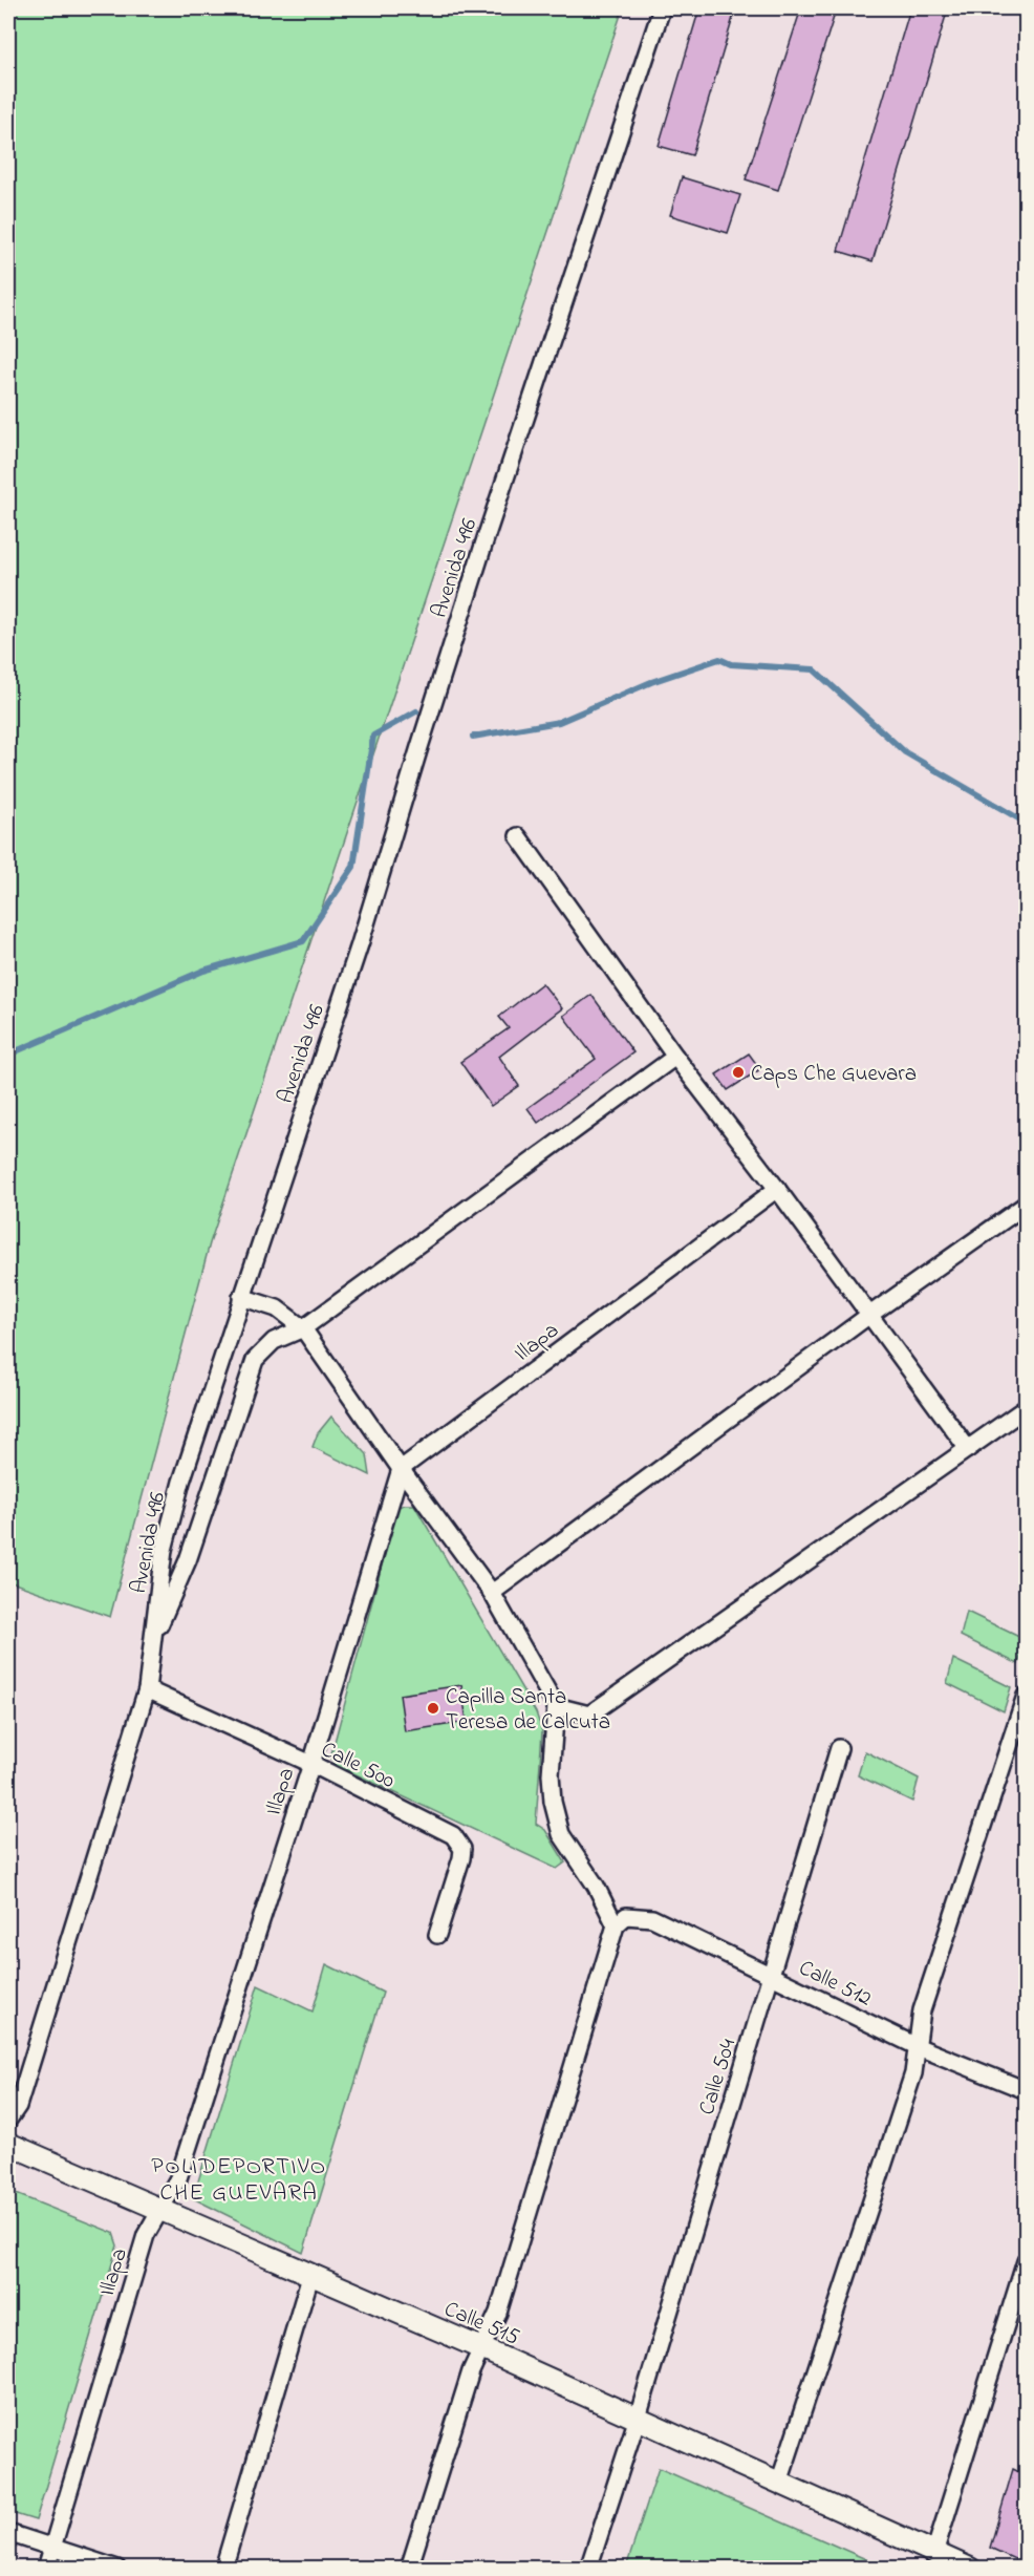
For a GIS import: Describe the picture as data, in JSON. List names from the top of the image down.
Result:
{
  "streets": {
    "street": [
      "Avenida 496",
      "Illapa",
      "Calle 500",
      "Calle 512",
      "Calle 504",
      "Calle 515"
    ]
  },
  "crossings": [
    ["Avenida 496", "Calle 500"],
    ["Illapa", "Calle 500"],
    ["Illapa", "Calle 515"],
    ["Calle 512", "Calle 504"],
    ["Calle 504", "Calle 515"]
  ],
  "districts": ["POLIDEPORTIVO CHE GUEVARA"],
  "places": ["Caps Che Guevara", "Capilla Santa Teresa de Calcuta"]
}
